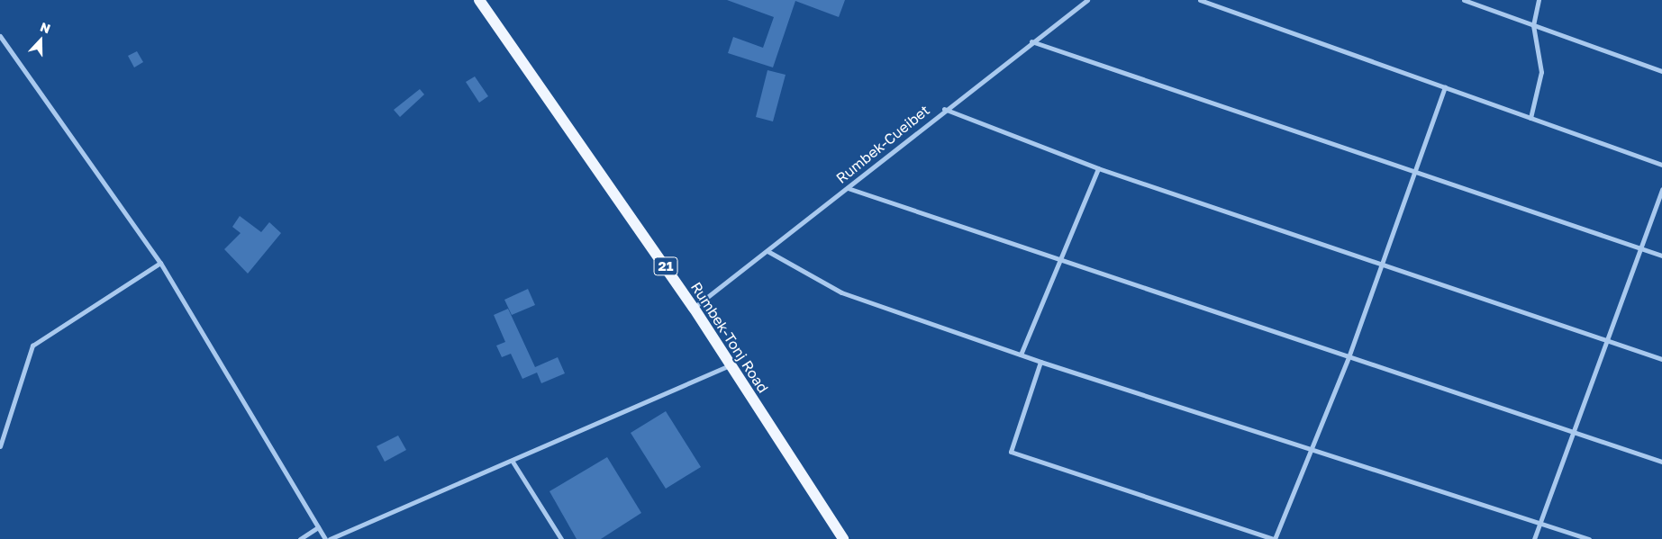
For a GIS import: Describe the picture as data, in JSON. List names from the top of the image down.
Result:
{
  "streets": {
    "main road": ["21", "Rumbek-Tonj Road"],
    "street": ["Rumbek-Cueibet"]
  },
  "crossings": [
    ["Rumbek-Cueibet", "Rumbek-Tonj Road"]
  ],
  "north": "top"
}
